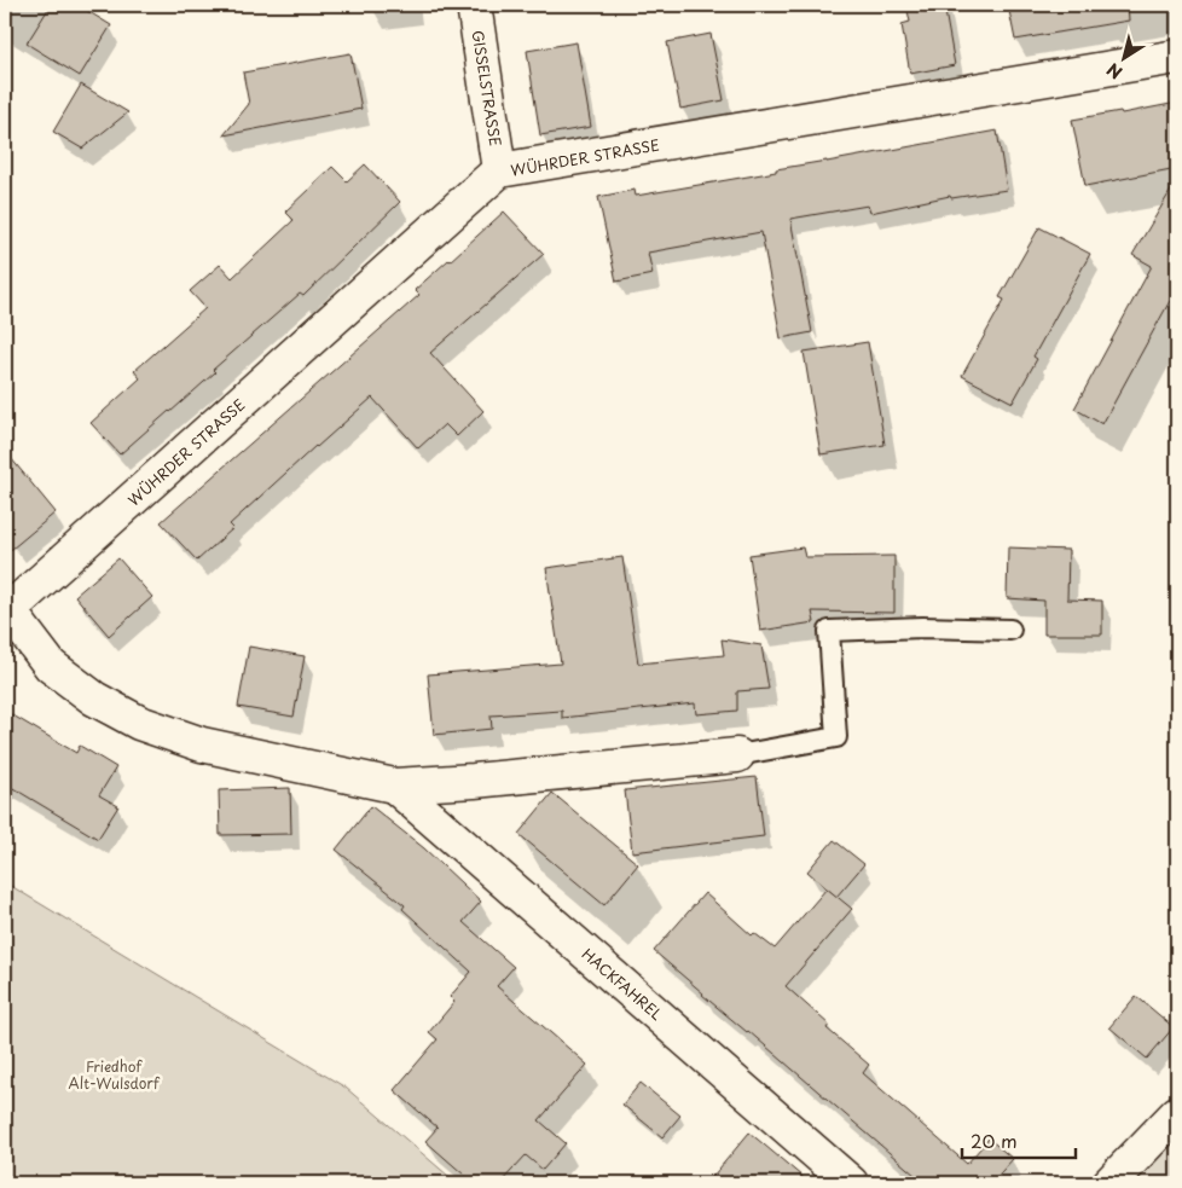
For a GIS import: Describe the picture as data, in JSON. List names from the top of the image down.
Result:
{
  "streets": {
    "street": ["GISSELSTRASSE", "WÜHRDER STRASSE", "HACKFAHREL"]
  },
  "crossings": [
    ["GISSELSTRASSE", "WÜHRDER STRASSE"],
    ["WÜHRDER STRASSE", "HACKFAHREL"]
  ],
  "parks": ["Friedhof Alt-Wulsdorf"],
  "scale_bar": "20 m",
  "north": "bottom left"
}
